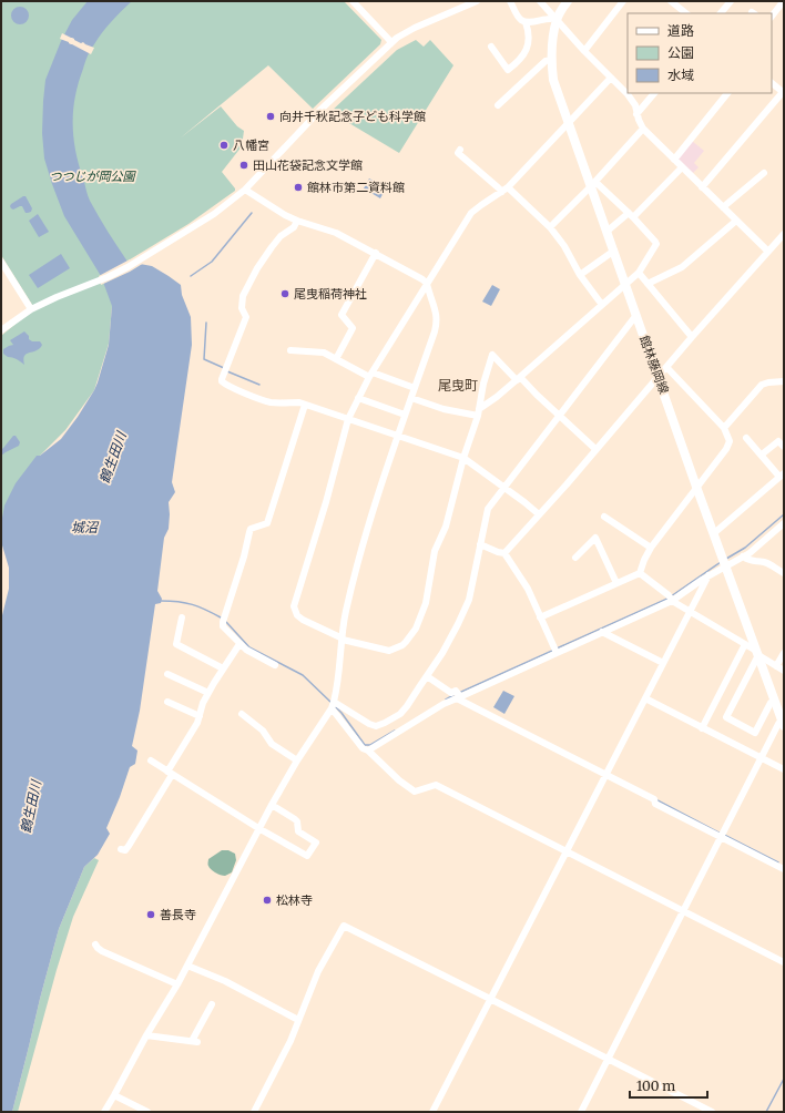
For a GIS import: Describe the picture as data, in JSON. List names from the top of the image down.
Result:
{
  "streets": {
    "main road": ["館林藤岡線"]
  },
  "districts": ["尾曳町"],
  "water": ["鶴生田川", "城沼"],
  "parks": ["つつじが岡公園"],
  "places": [
    "向井千秋記念子ども科学館",
    "八幡宮",
    "田山花袋記念文学館",
    "館林市第二資料館",
    "尾曳稲荷神社",
    "松林寺",
    "善長寺"
  ],
  "legend": ["道路", "公園", "水域"],
  "scale_bar": "100 m"
}
